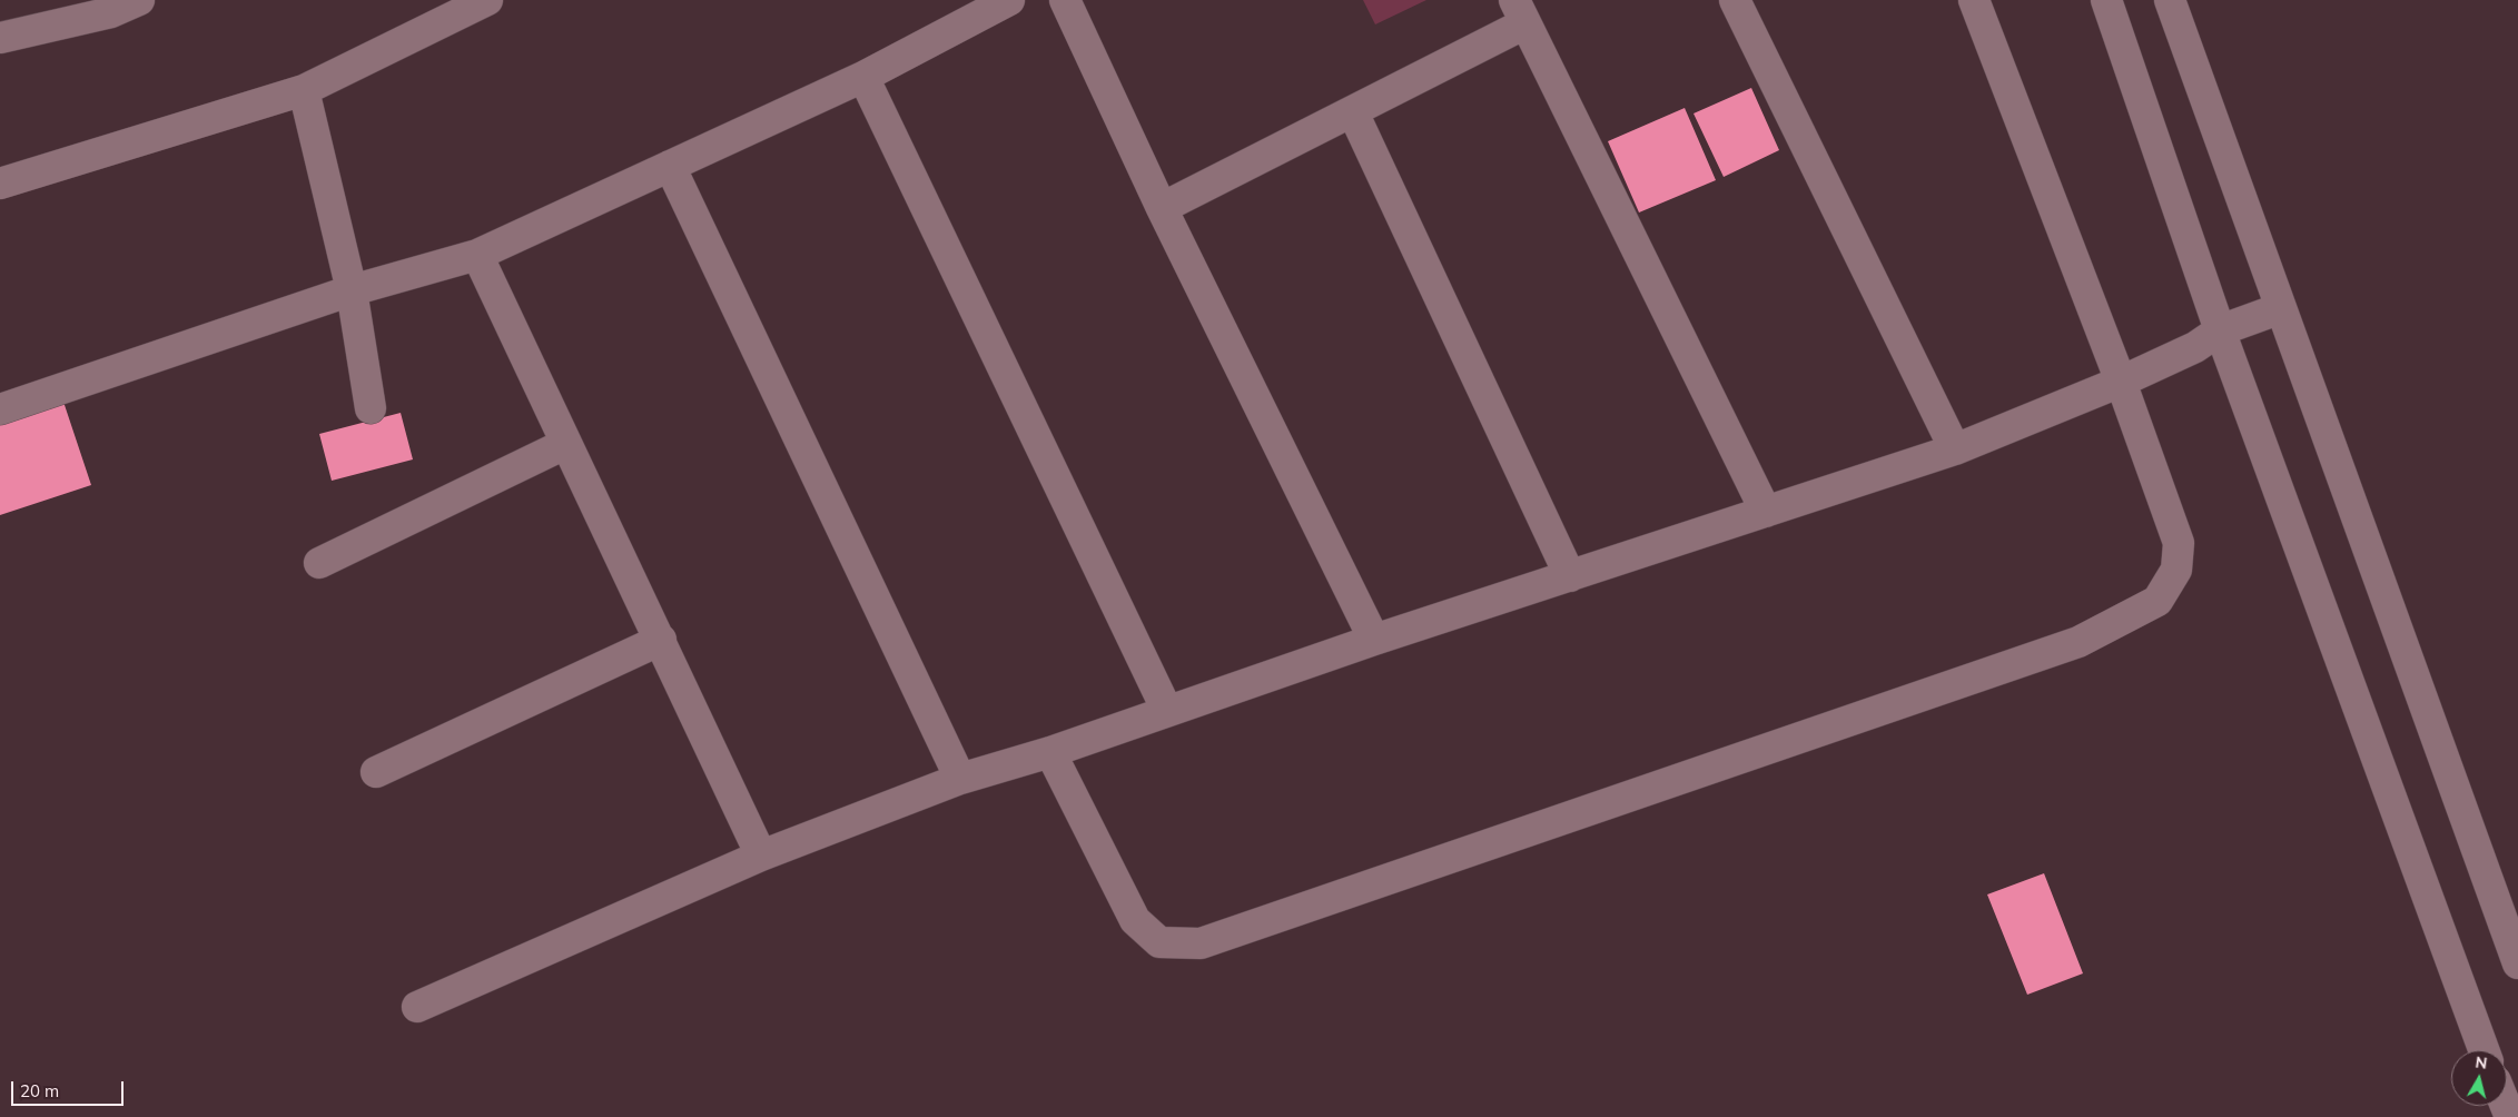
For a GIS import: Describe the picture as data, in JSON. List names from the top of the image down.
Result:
{
  "scale_bar": "20 m",
  "north": "top"
}
